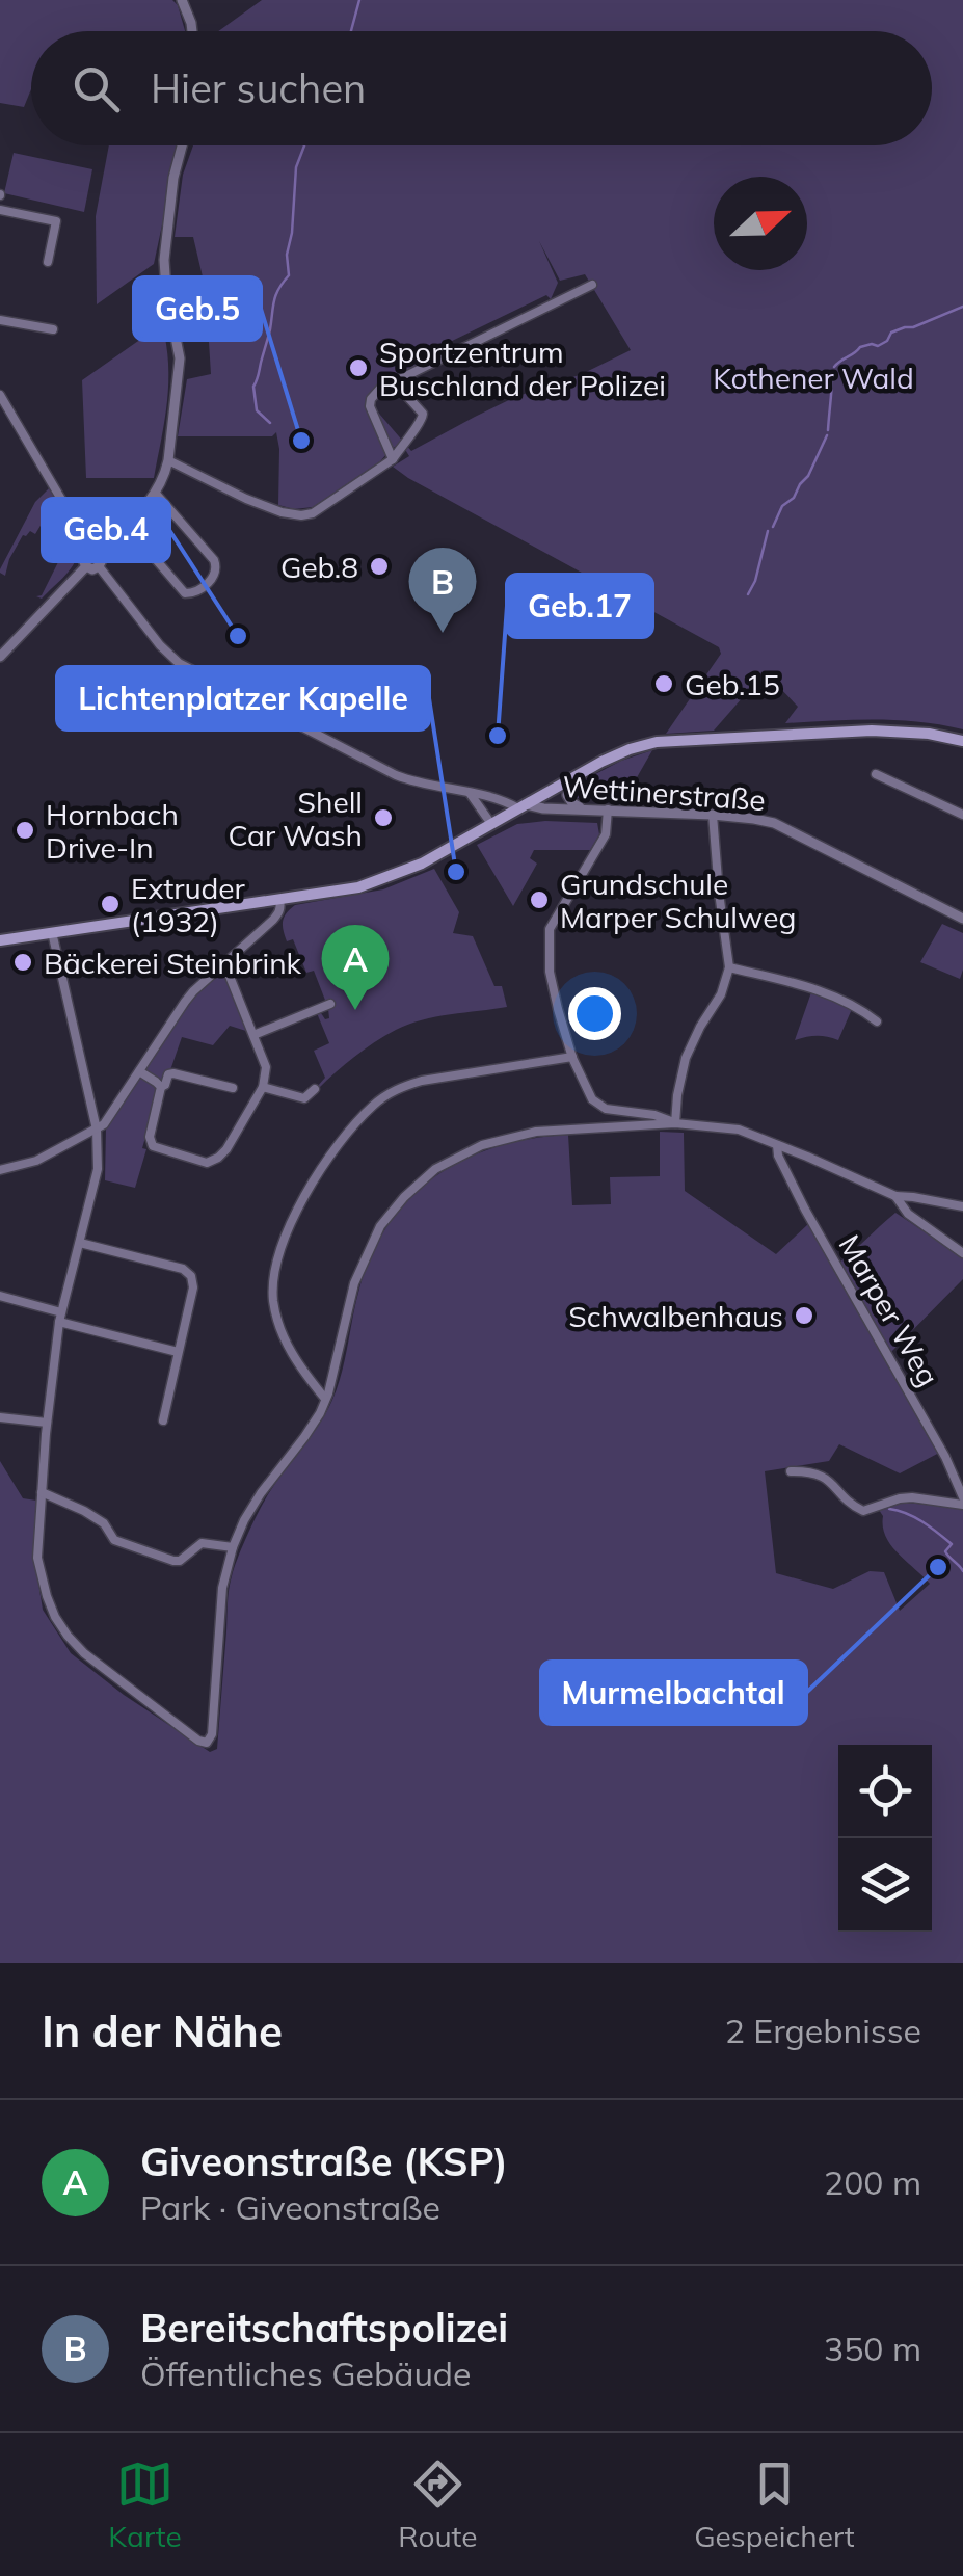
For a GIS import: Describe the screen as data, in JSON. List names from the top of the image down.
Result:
{
  "streets": {
    "street": ["Wettinerstraße", "Marper Weg"]
  },
  "parks": ["Kothener Wald"],
  "places": [
    "Sportzentrum Buschland der Polizei",
    "Geb.5",
    "Geb.8",
    "Geb.4",
    "Geb.15",
    "Geb.17",
    "Shell Car Wash",
    "Hornbach Drive-In",
    "Lichtenplatzer Kapelle",
    "Grundschule Marper Schulweg",
    "Extruder (1932)",
    "Bäckerei Steinbrink",
    "Schwalbenhaus",
    "Murmelbachtal"
  ],
  "north": "right",
  "page": {
    "search": "Hier suchen",
    "pins": ["B", "A"],
    "heading": ["In der Nähe", "2 Ergebnisse"],
    "list": [
      {
        "mark": "A",
        "name": "Giveonstraße (KSP)",
        "note": "Park · Giveonstraße",
        "value": "200 m"
      },
      {
        "mark": "B",
        "name": "Bereitschaftspolizei",
        "note": "Öffentliches Gebäude",
        "value": "350 m"
      }
    ],
    "nav": ["Karte", "Route", "Gespeichert"]
  }
}
